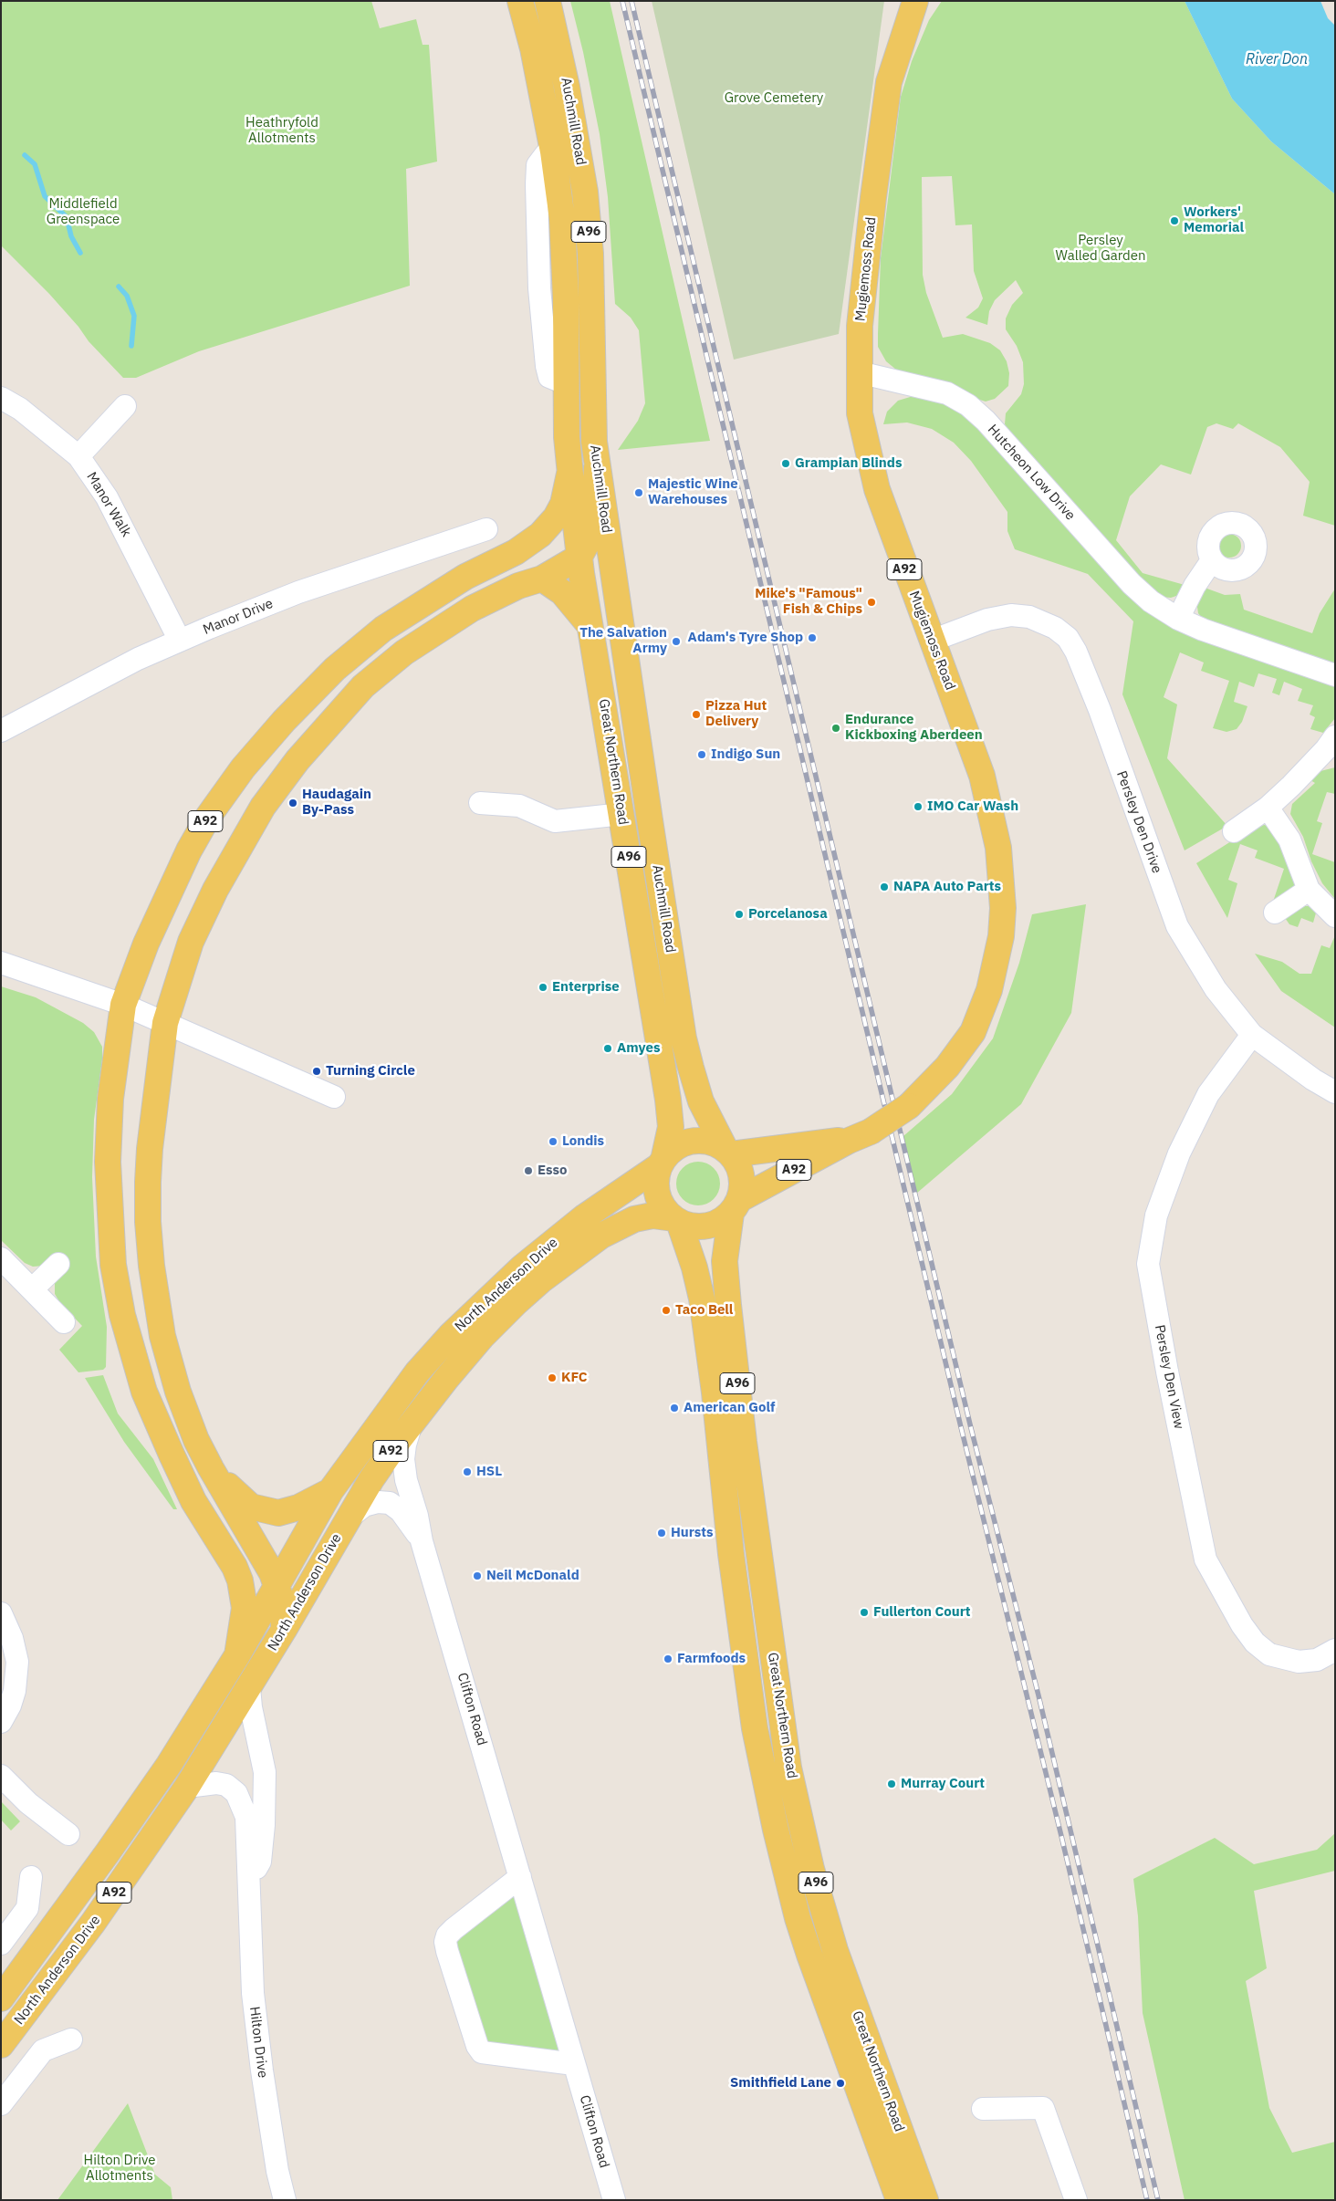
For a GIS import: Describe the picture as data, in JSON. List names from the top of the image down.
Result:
{
  "streets": {
    "main road": [
      "Auchmill Road",
      "A96",
      "Mugiemoss Road",
      "A92",
      "Great Northern Road",
      "North Anderson Drive"
    ],
    "street": [
      "Hutcheon Low Drive",
      "Manor Walk",
      "Manor Drive",
      "Persley Den Drive",
      "Persley Den View",
      "Clifton Road",
      "Hilton Drive"
    ]
  },
  "crossings": [
    ["Auchmill Road", "Mugiemoss Road"],
    ["Auchmill Road", "A92"],
    ["Auchmill Road", "Great Northern Road"],
    ["Auchmill Road", "North Anderson Drive"],
    ["Mugiemoss Road", "Hutcheon Low Drive"],
    ["Mugiemoss Road", "A92"],
    ["Mugiemoss Road", "Great Northern Road"],
    ["Mugiemoss Road", "Persley Den Drive"],
    ["Mugiemoss Road", "North Anderson Drive"],
    ["Manor Walk", "Manor Drive"],
    ["A92", "Great Northern Road"],
    ["A92", "North Anderson Drive"],
    ["Great Northern Road", "North Anderson Drive"],
    ["Persley Den Drive", "Persley Den View"],
    ["North Anderson Drive", "Clifton Road"],
    ["North Anderson Drive", "Hilton Drive"]
  ],
  "water": ["River Don"],
  "parks": [
    "Grove Cemetery",
    "Heathryfold Allotments",
    "Middlefield Greenspace",
    "Persley Walled Garden",
    "Hilton Drive Allotments"
  ],
  "places": [
    "Workers' Memorial",
    "Grampian Blinds",
    "Majestic Wine Warehouses",
    "Mike's \"Famous\" Fish & Chips",
    "Adam's Tyre Shop",
    "The Salvation Army",
    "Pizza Hut Delivery",
    "Endurance Kickboxing Aberdeen",
    "Indigo Sun",
    "Haudagain By-Pass",
    "IMO Car Wash",
    "NAPA Auto Parts",
    "Porcelanosa",
    "Enterprise",
    "Amyes",
    "Turning Circle",
    "Londis",
    "Esso",
    "Taco Bell",
    "KFC",
    "American Golf",
    "HSL",
    "Hursts",
    "Neil McDonald",
    "Fullerton Court",
    "Farmfoods",
    "Murray Court",
    "Smithfield Lane"
  ]
}
